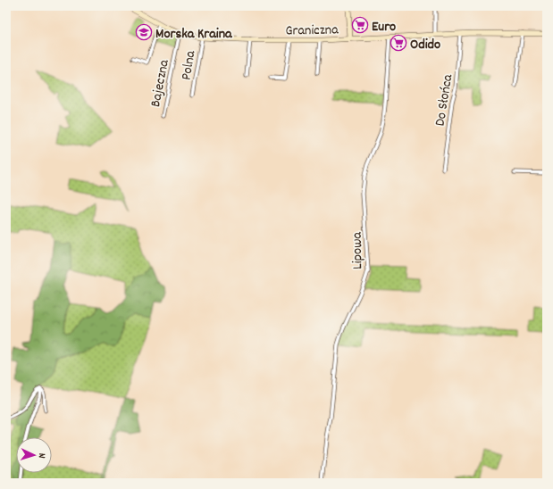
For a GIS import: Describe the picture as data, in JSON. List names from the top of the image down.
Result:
{
  "streets": {
    "street": [
      "Graniczna",
      "Polna",
      "Bajeczna",
      "Do Słońca",
      "Lipowa"
    ]
  },
  "crossings": [
    ["Graniczna", "Polna"],
    ["Graniczna", "Bajeczna"],
    ["Graniczna", "Do Słońca"],
    ["Graniczna", "Lipowa"]
  ],
  "places": {
    "supermarket": ["Euro", "Odido"],
    "school or university": ["Morska Kraina"]
  },
  "north": "right"
}
